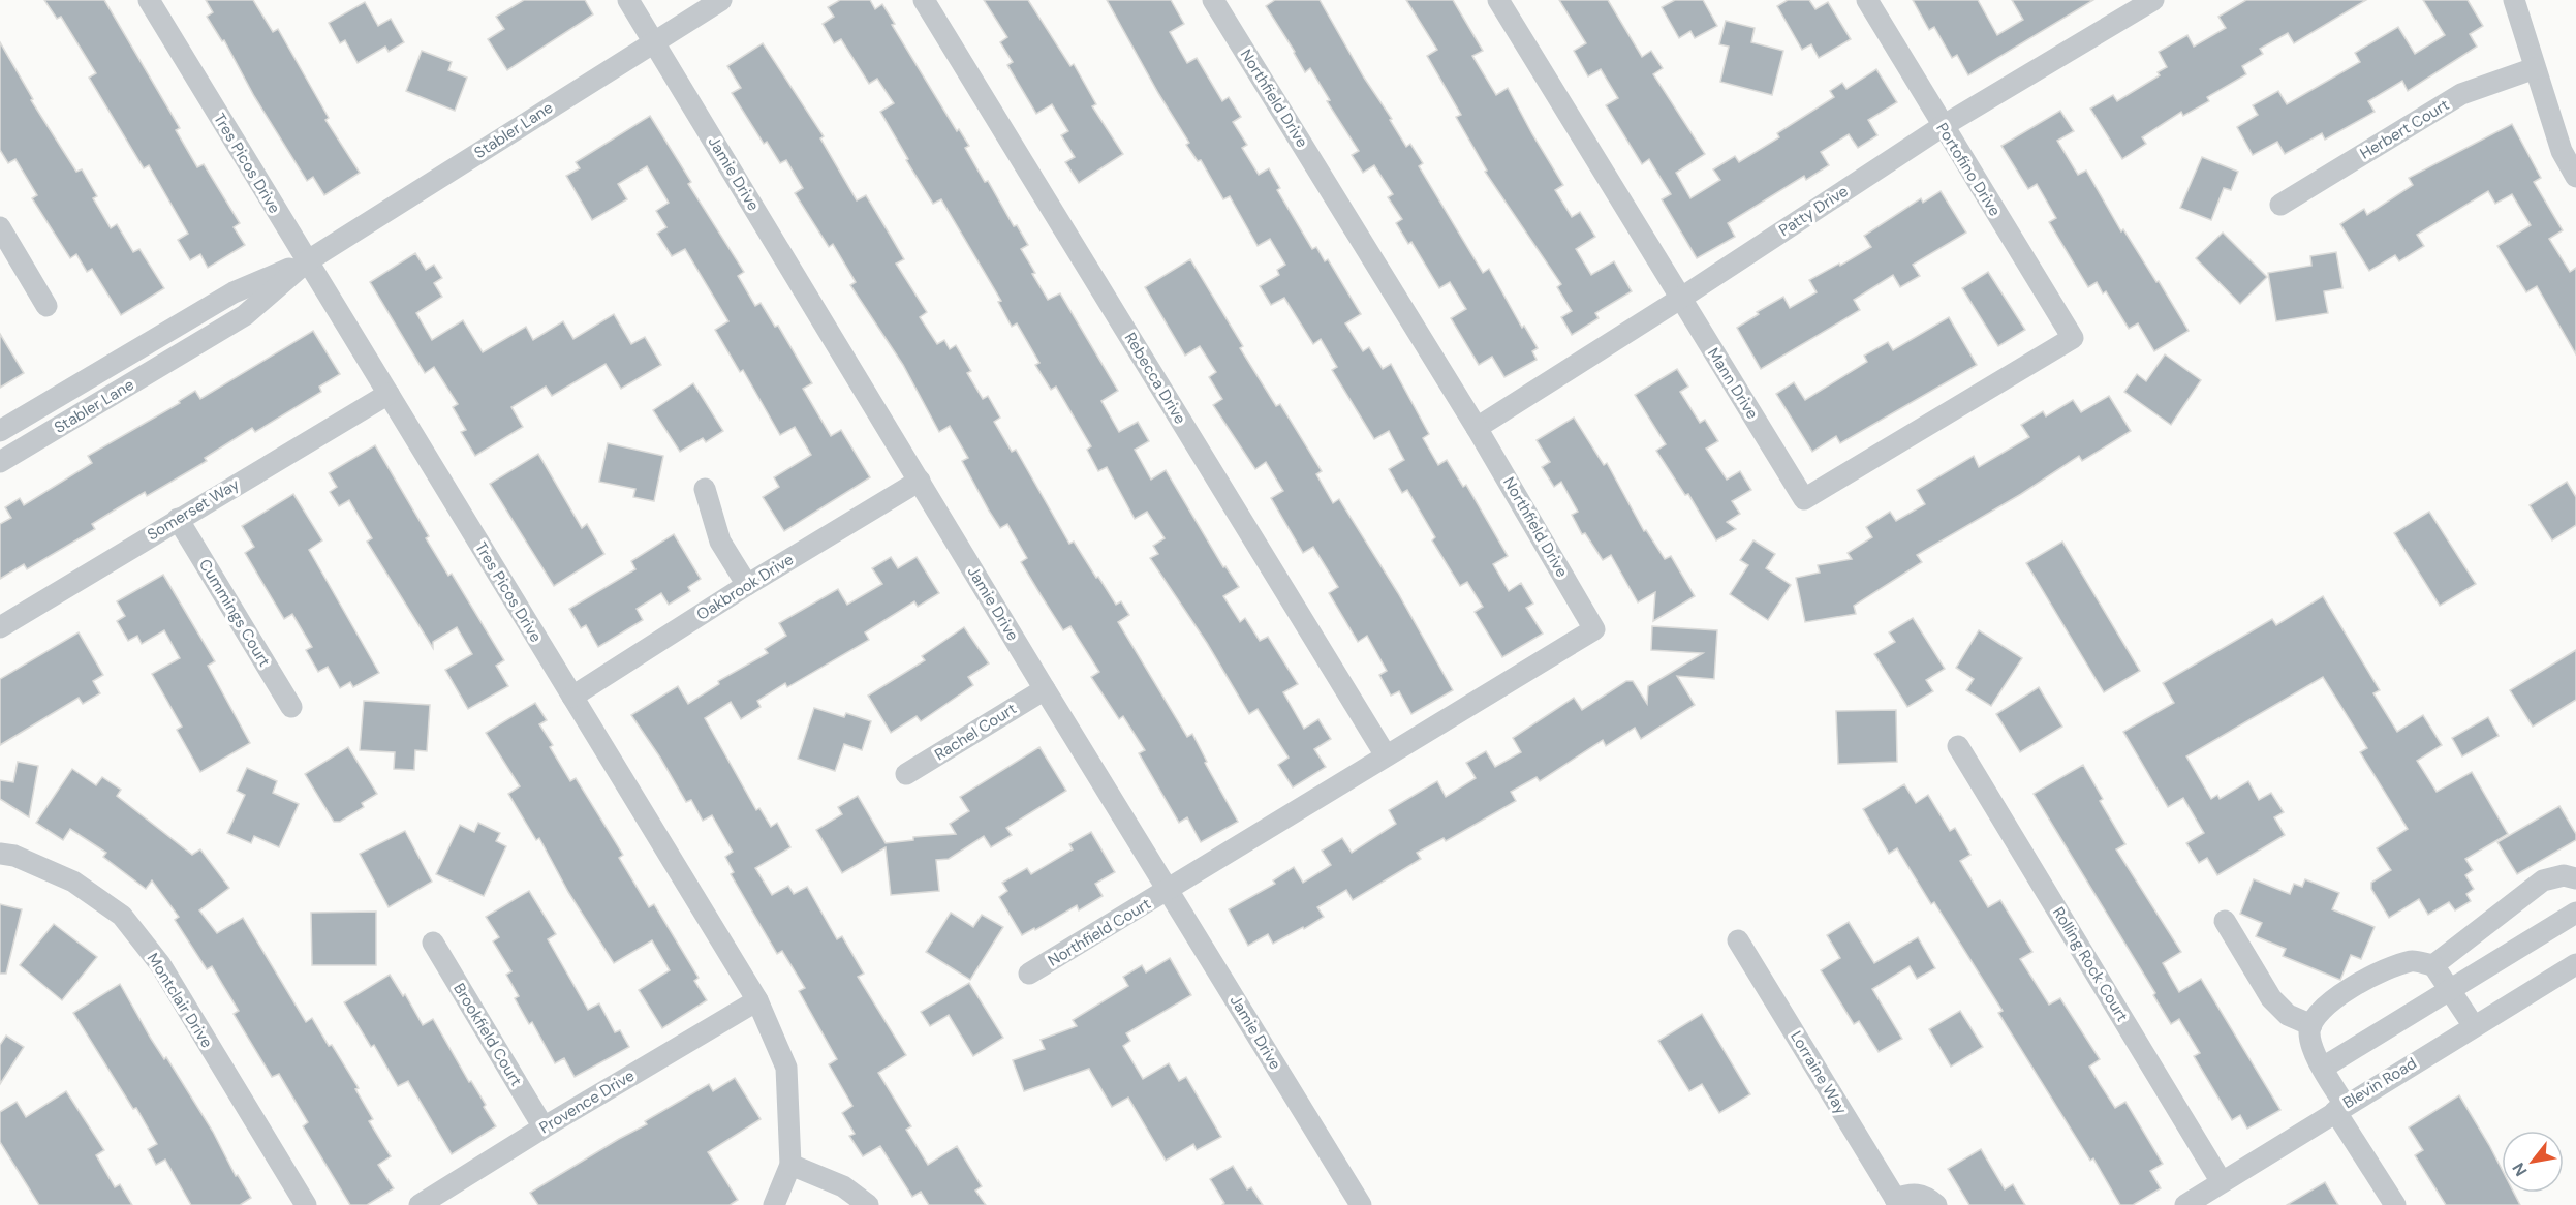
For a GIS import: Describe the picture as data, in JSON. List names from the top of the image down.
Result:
{
  "streets": {
    "street": [
      "Northfield Drive",
      "Herbert Court",
      "Stabler Lane",
      "Tres Picos Drive",
      "Portofino Drive",
      "Jamie Drive",
      "Patty Drive",
      "Rebecca Drive",
      "Mann Drive",
      "Somerset Way",
      "Oakbrook Drive",
      "Cummings Court",
      "Rachel Court",
      "Northfield Court",
      "Rolling Rock Court",
      "Montclair Drive",
      "Brookfield Court",
      "Lorraine Way",
      "Blevin Road",
      "Provence Drive"
    ]
  },
  "crossings": [
    ["Northfield Drive", "Jamie Drive"],
    ["Northfield Drive", "Patty Drive"],
    ["Northfield Drive", "Rebecca Drive"],
    ["Northfield Drive", "Northfield Court"],
    ["Stabler Lane", "Tres Picos Drive"],
    ["Stabler Lane", "Jamie Drive"],
    ["Tres Picos Drive", "Somerset Way"],
    ["Tres Picos Drive", "Oakbrook Drive"],
    ["Tres Picos Drive", "Provence Drive"],
    ["Portofino Drive", "Patty Drive"],
    ["Portofino Drive", "Mann Drive"],
    ["Jamie Drive", "Oakbrook Drive"],
    ["Jamie Drive", "Rachel Court"],
    ["Jamie Drive", "Northfield Court"],
    ["Patty Drive", "Mann Drive"],
    ["Somerset Way", "Cummings Court"],
    ["Rolling Rock Court", "Blevin Road"],
    ["Brookfield Court", "Provence Drive"]
  ],
  "north": "bottom left"
}
